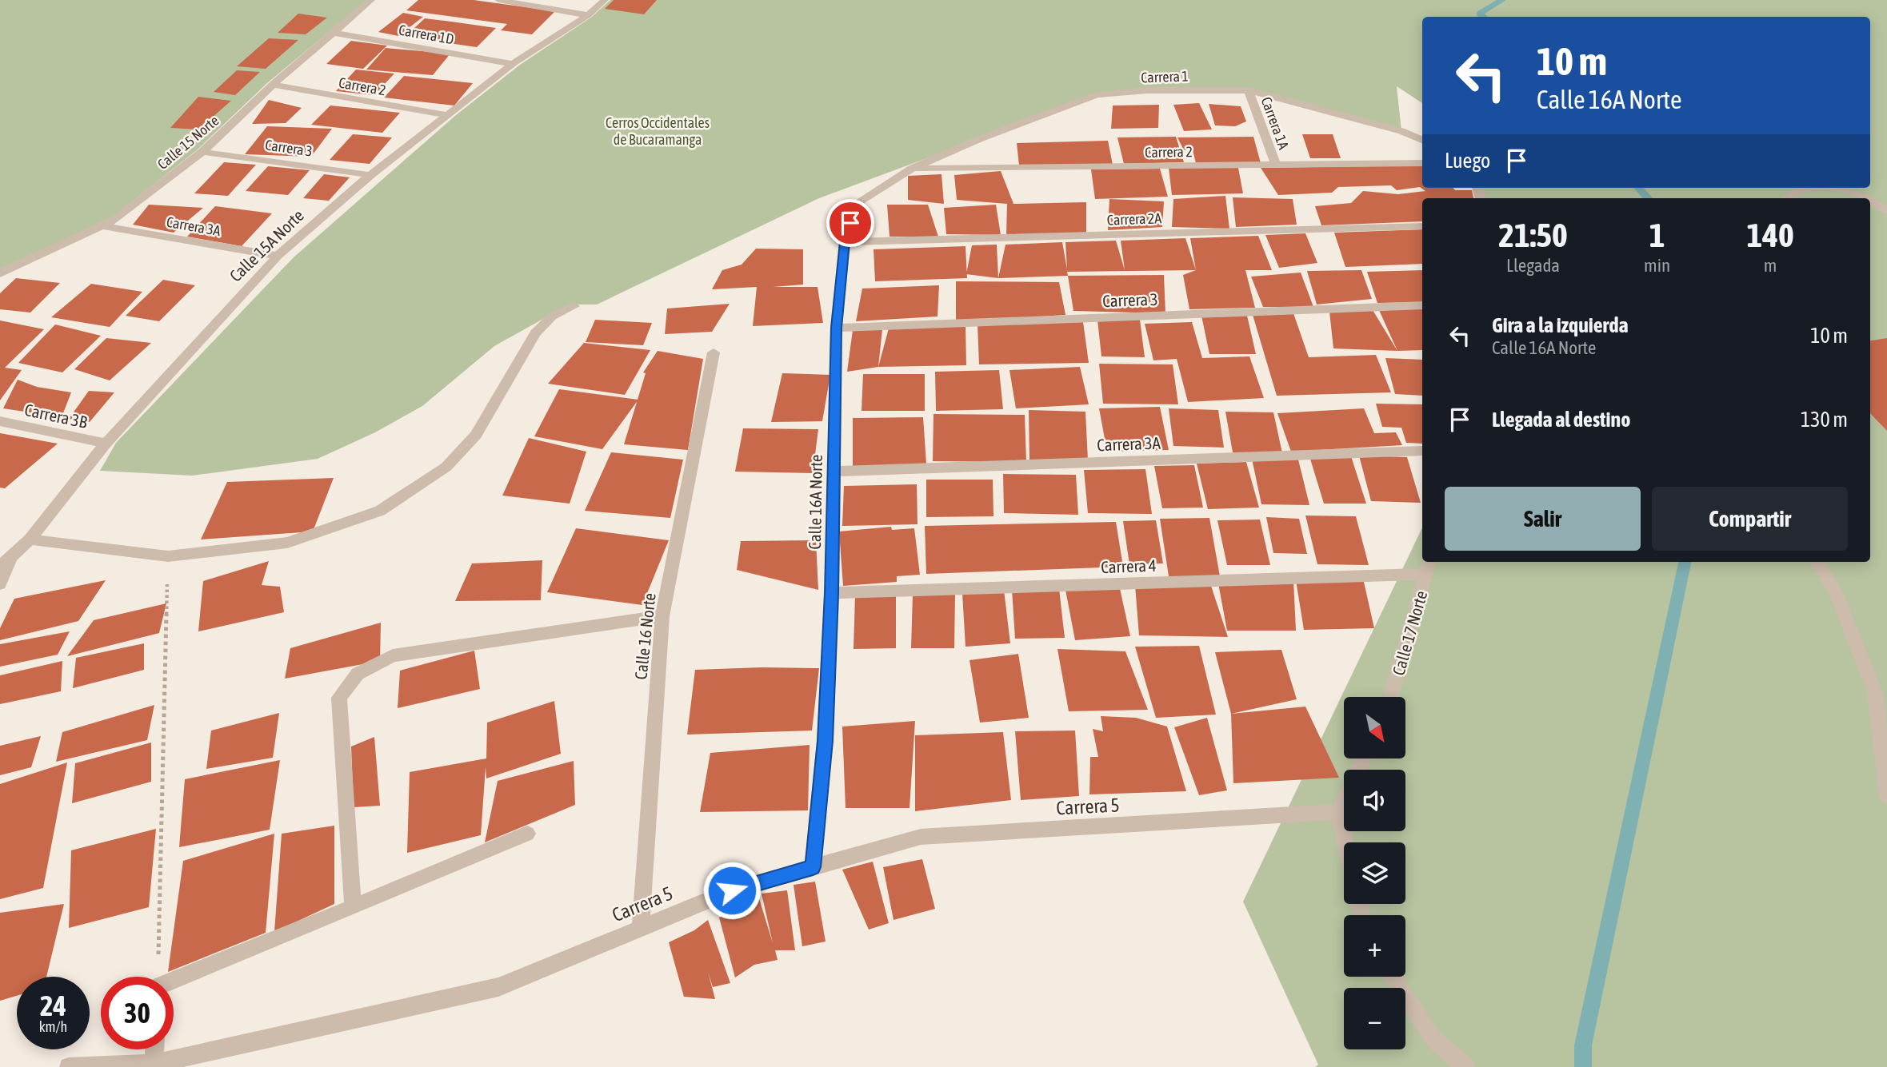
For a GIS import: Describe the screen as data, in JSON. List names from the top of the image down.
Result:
{
  "streets": {
    "street": [
      "Carrera 1D",
      "Carrera 1",
      "Carrera 2",
      "Carrera 1A",
      "Calle 15 Norte",
      "Carrera 3",
      "Carrera 2A",
      "Carrera 3A",
      "Calle 15A Norte",
      "Carrera 3B",
      "Calle 16A Norte",
      "Carrera 4",
      "Calle 17 Norte",
      "Calle 16 Norte",
      "Carrera 5"
    ]
  },
  "crossings": [
    ["Carrera 1D", "Calle 15 Norte"],
    ["Carrera 1D", "Calle 15A Norte"],
    ["Carrera 1", "Carrera 2"],
    ["Carrera 1", "Carrera 1A"],
    ["Carrera 1", "Calle 16A Norte"],
    ["Carrera 2", "Carrera 1A"],
    ["Carrera 2", "Calle 15 Norte"],
    ["Carrera 2", "Calle 15A Norte"],
    ["Carrera 2", "Calle 16A Norte"],
    ["Calle 15 Norte", "Carrera 3"],
    ["Calle 15 Norte", "Carrera 3A"],
    ["Carrera 3", "Calle 15A Norte"],
    ["Carrera 3", "Calle 16A Norte"],
    ["Carrera 2A", "Calle 16A Norte"],
    ["Carrera 3A", "Calle 15A Norte"],
    ["Carrera 3A", "Calle 16A Norte"],
    ["Calle 15A Norte", "Carrera 3B"],
    ["Calle 16A Norte", "Carrera 4"],
    ["Calle 16A Norte", "Carrera 5"],
    ["Carrera 4", "Calle 17 Norte"],
    ["Calle 16 Norte", "Carrera 5"]
  ],
  "parks": ["Cerros Occidentales de Bucaramanga"],
  "north": "bottom right",
  "page": {
    "turn": ["10 m", "Calle 16A Norte"],
    "then": "Luego",
    "eta": [
      "21:50",
      "Llegada",
      "1",
      "min",
      "140",
      "m"
    ],
    "list": [
      {
        "name": "Gira a la izquierda",
        "note": "Calle 16A Norte",
        "value": "10 m"
      },
      {
        "name": "Llegada al destino",
        "value": "130 m"
      }
    ],
    "buttons": ["Salir", "Compartir"],
    "map_buttons": ["+", "−"],
    "speed": "24 km/h",
    "limit": "30"
  }
}
